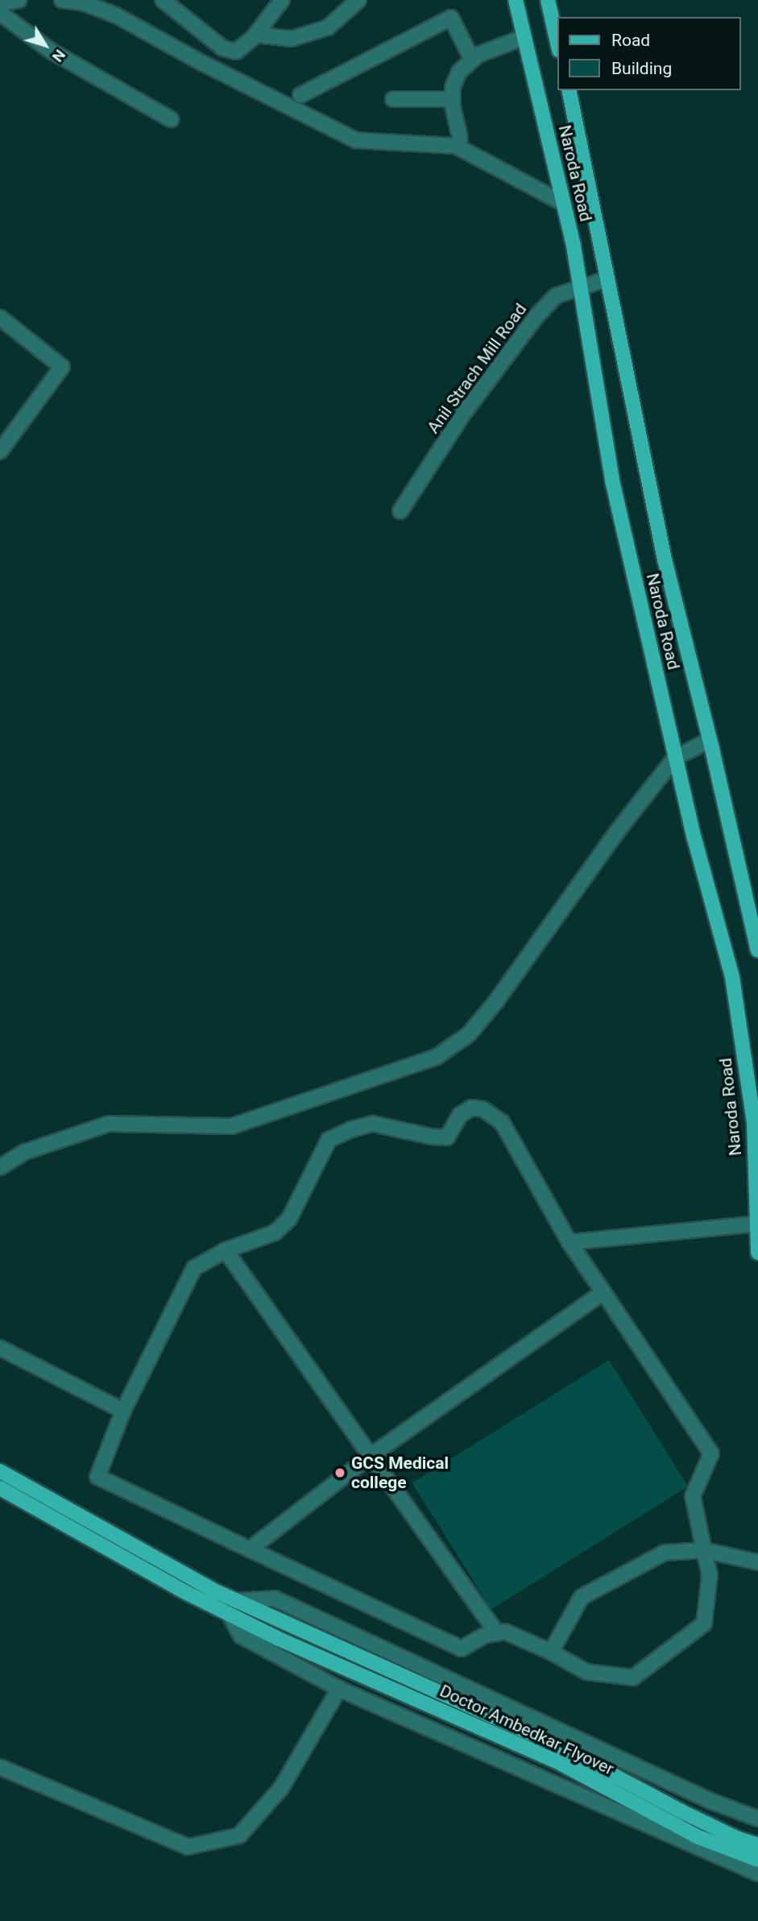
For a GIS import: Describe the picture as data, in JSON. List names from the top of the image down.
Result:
{
  "streets": {
    "main road": ["Naroda Road", "Doctor Ambedkar Flyover"],
    "street": ["Anil Strach Mill Road"]
  },
  "crossings": [
    ["Naroda Road", "Anil Strach Mill Road"]
  ],
  "places": ["GCS Medical college"],
  "legend": ["Road", "Building"],
  "north": "bottom right"
}
